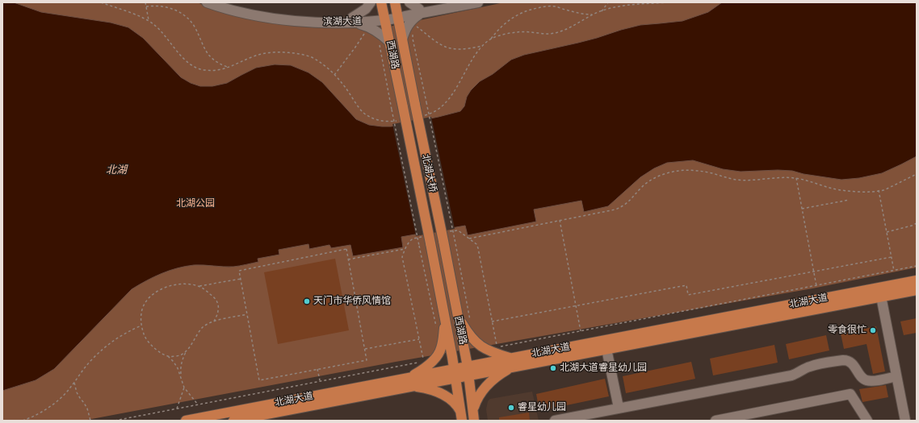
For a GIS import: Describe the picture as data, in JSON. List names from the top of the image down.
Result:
{
  "streets": {
    "main road": ["西湖路", "北湖大桥", "北湖大道"],
    "street": ["滨湖大道"]
  },
  "crossings": [
    ["滨湖大道", "西湖路"],
    ["西湖路", "北湖大桥"],
    ["西湖路", "北湖大道"]
  ],
  "water": ["北湖"],
  "parks": ["北湖公园"],
  "places": [
    "天门市华侨风情馆",
    "零食很忙",
    "北湖大道睿星幼儿园",
    "睿星幼儿园"
  ]
}
